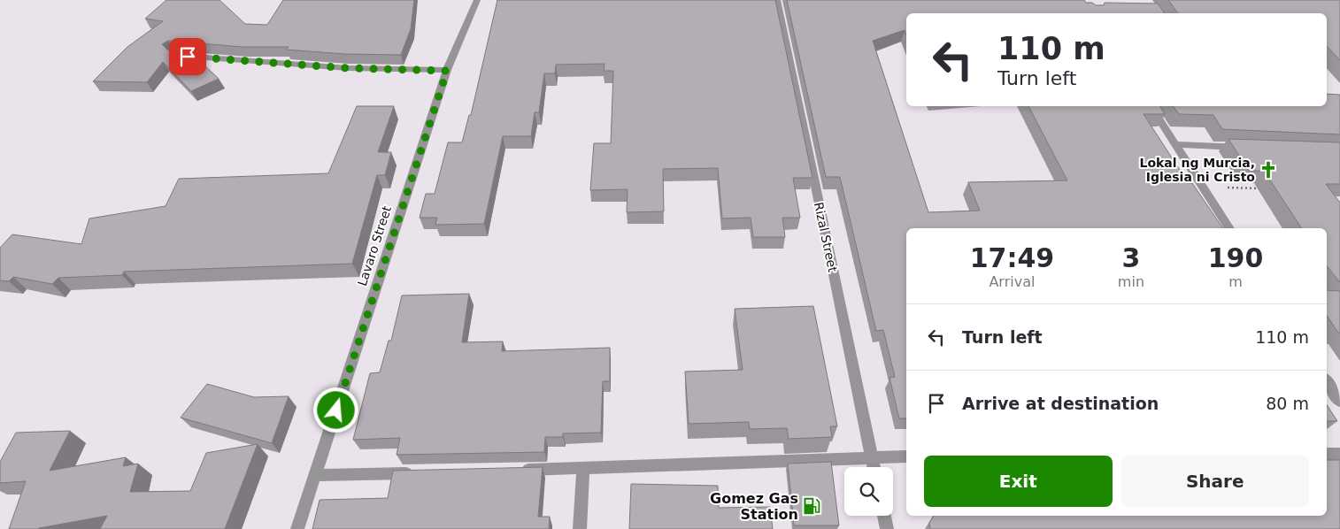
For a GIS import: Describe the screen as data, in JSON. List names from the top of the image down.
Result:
{
  "streets": {
    "street": ["Rizal Street", "Lavaro Street"]
  },
  "places": {
    "church": ["Lokal ng Murcia, Iglesia ni Cristo"],
    "fuel station": ["Gomez Gas Station"]
  },
  "page": {
    "turn": ["110 m", "Turn left"],
    "eta": [
      "17:49",
      "Arrival",
      "3",
      "min",
      "190",
      "m"
    ],
    "list": [
      {
        "name": "Turn left",
        "value": "110 m"
      },
      {
        "name": "Arrive at destination",
        "value": "80 m"
      }
    ],
    "buttons": ["Exit", "Share"]
  }
}
